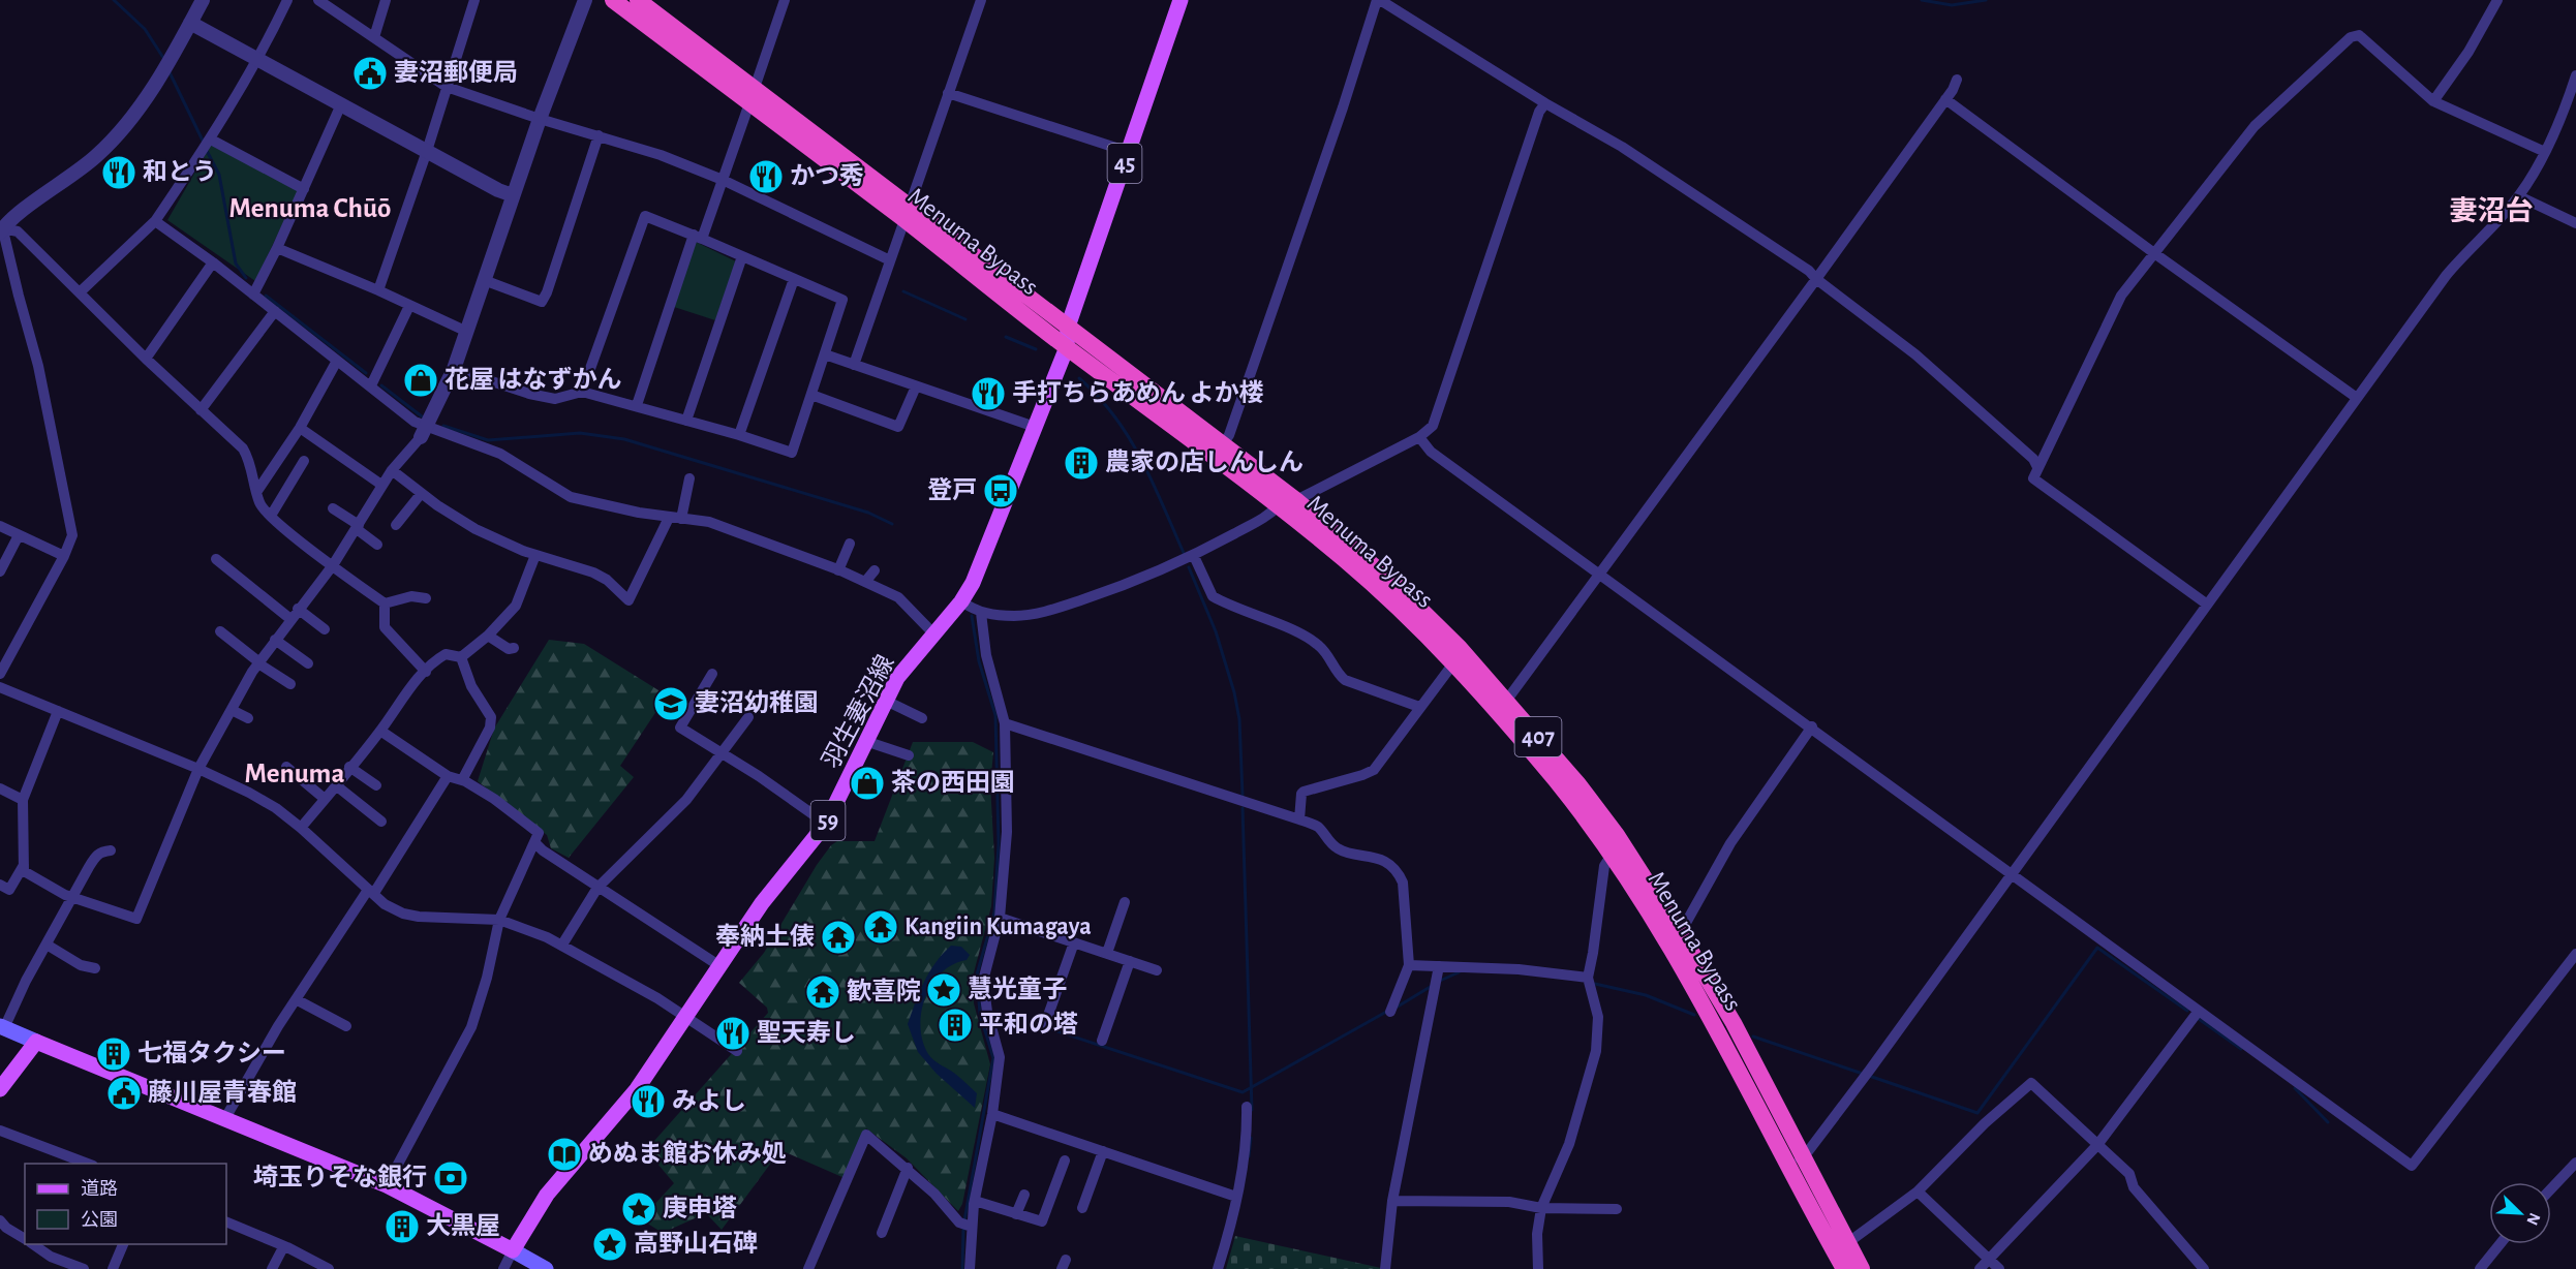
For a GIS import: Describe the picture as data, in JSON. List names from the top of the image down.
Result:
{
  "streets": {
    "highway": ["Menuma Bypass", "407"],
    "main road": ["45", "羽生妻沼線", "59"]
  },
  "crossings": [
    ["45", "Menuma Bypass"],
    ["45", "羽生妻沼線"],
    ["Menuma Bypass", "羽生妻沼線"]
  ],
  "districts": ["Menuma Chūō", "妻沼台", "Menuma"],
  "places": {
    "public building": ["妻沼郵便局", "藤川屋青春館"],
    "restaurant": [
      "和とう",
      "かつ秀",
      "手打ちらあめん よか楼",
      "聖天寿し",
      "みよし"
    ],
    "shop": ["花屋 はなずかん", "茶の西田園"],
    "building": [
      "農家の店しんしん",
      "平和の塔",
      "七福タクシー",
      "大黒屋"
    ],
    "bus stop": ["登戸"],
    "school or university": ["妻沼幼稚園"],
    "temple": ["Kangiin Kumagaya", "奉納土俵", "歓喜院"],
    "place": ["慧光童子", "庚申塔", "高野山石碑"],
    "library": ["めぬま館お休み処"],
    "bank": ["埼玉りそな銀行"]
  },
  "legend": ["道路", "公園"],
  "north": "bottom right"
}
